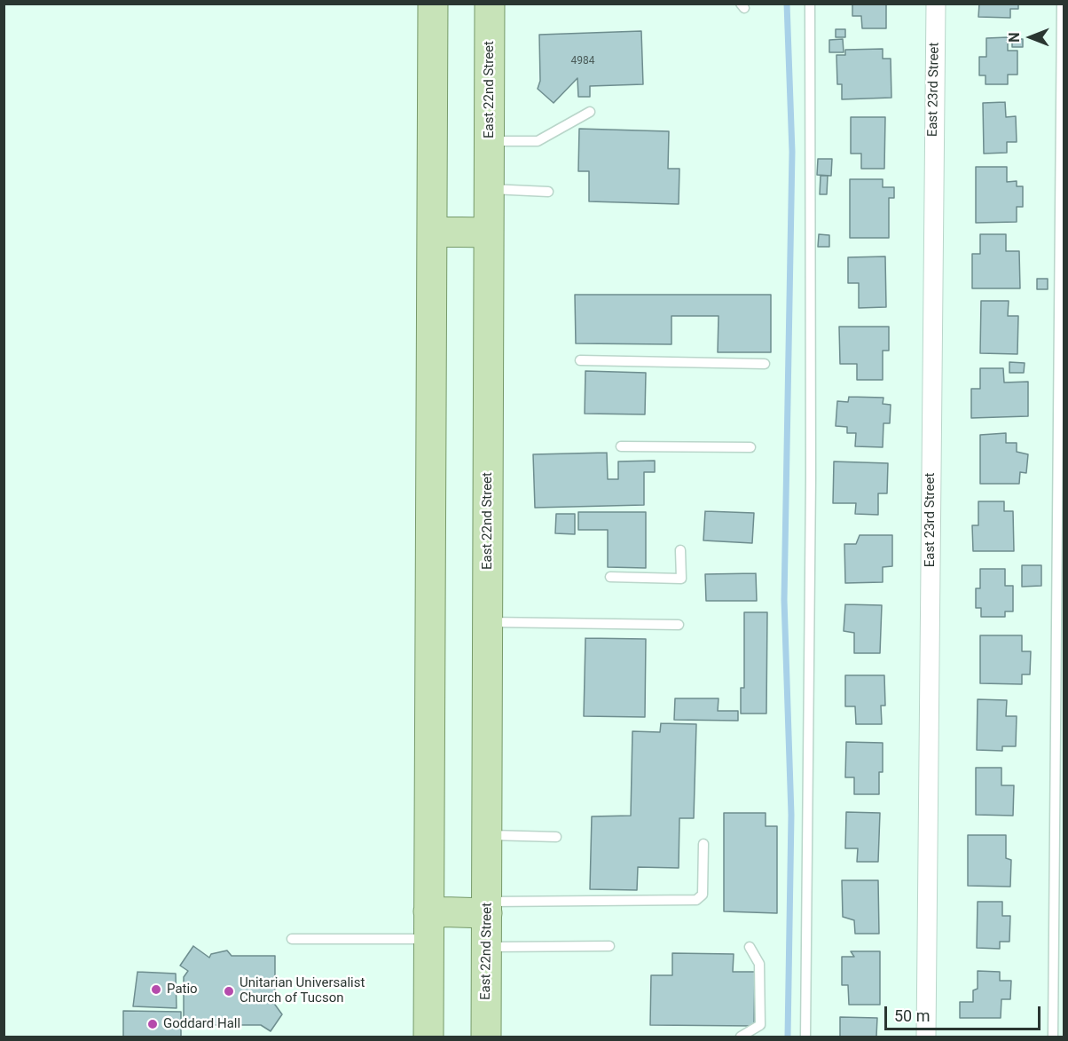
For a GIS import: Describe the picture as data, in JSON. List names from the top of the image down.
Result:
{
  "streets": {
    "main road": ["East 22nd Street"],
    "street": ["East 23rd Street"]
  },
  "places": ["Patio", "Unitarian Universalist Church of Tucson", "Goddard Hall"],
  "house_numbers": ["4984"],
  "scale_bar": "50 m",
  "north": "left"
}
